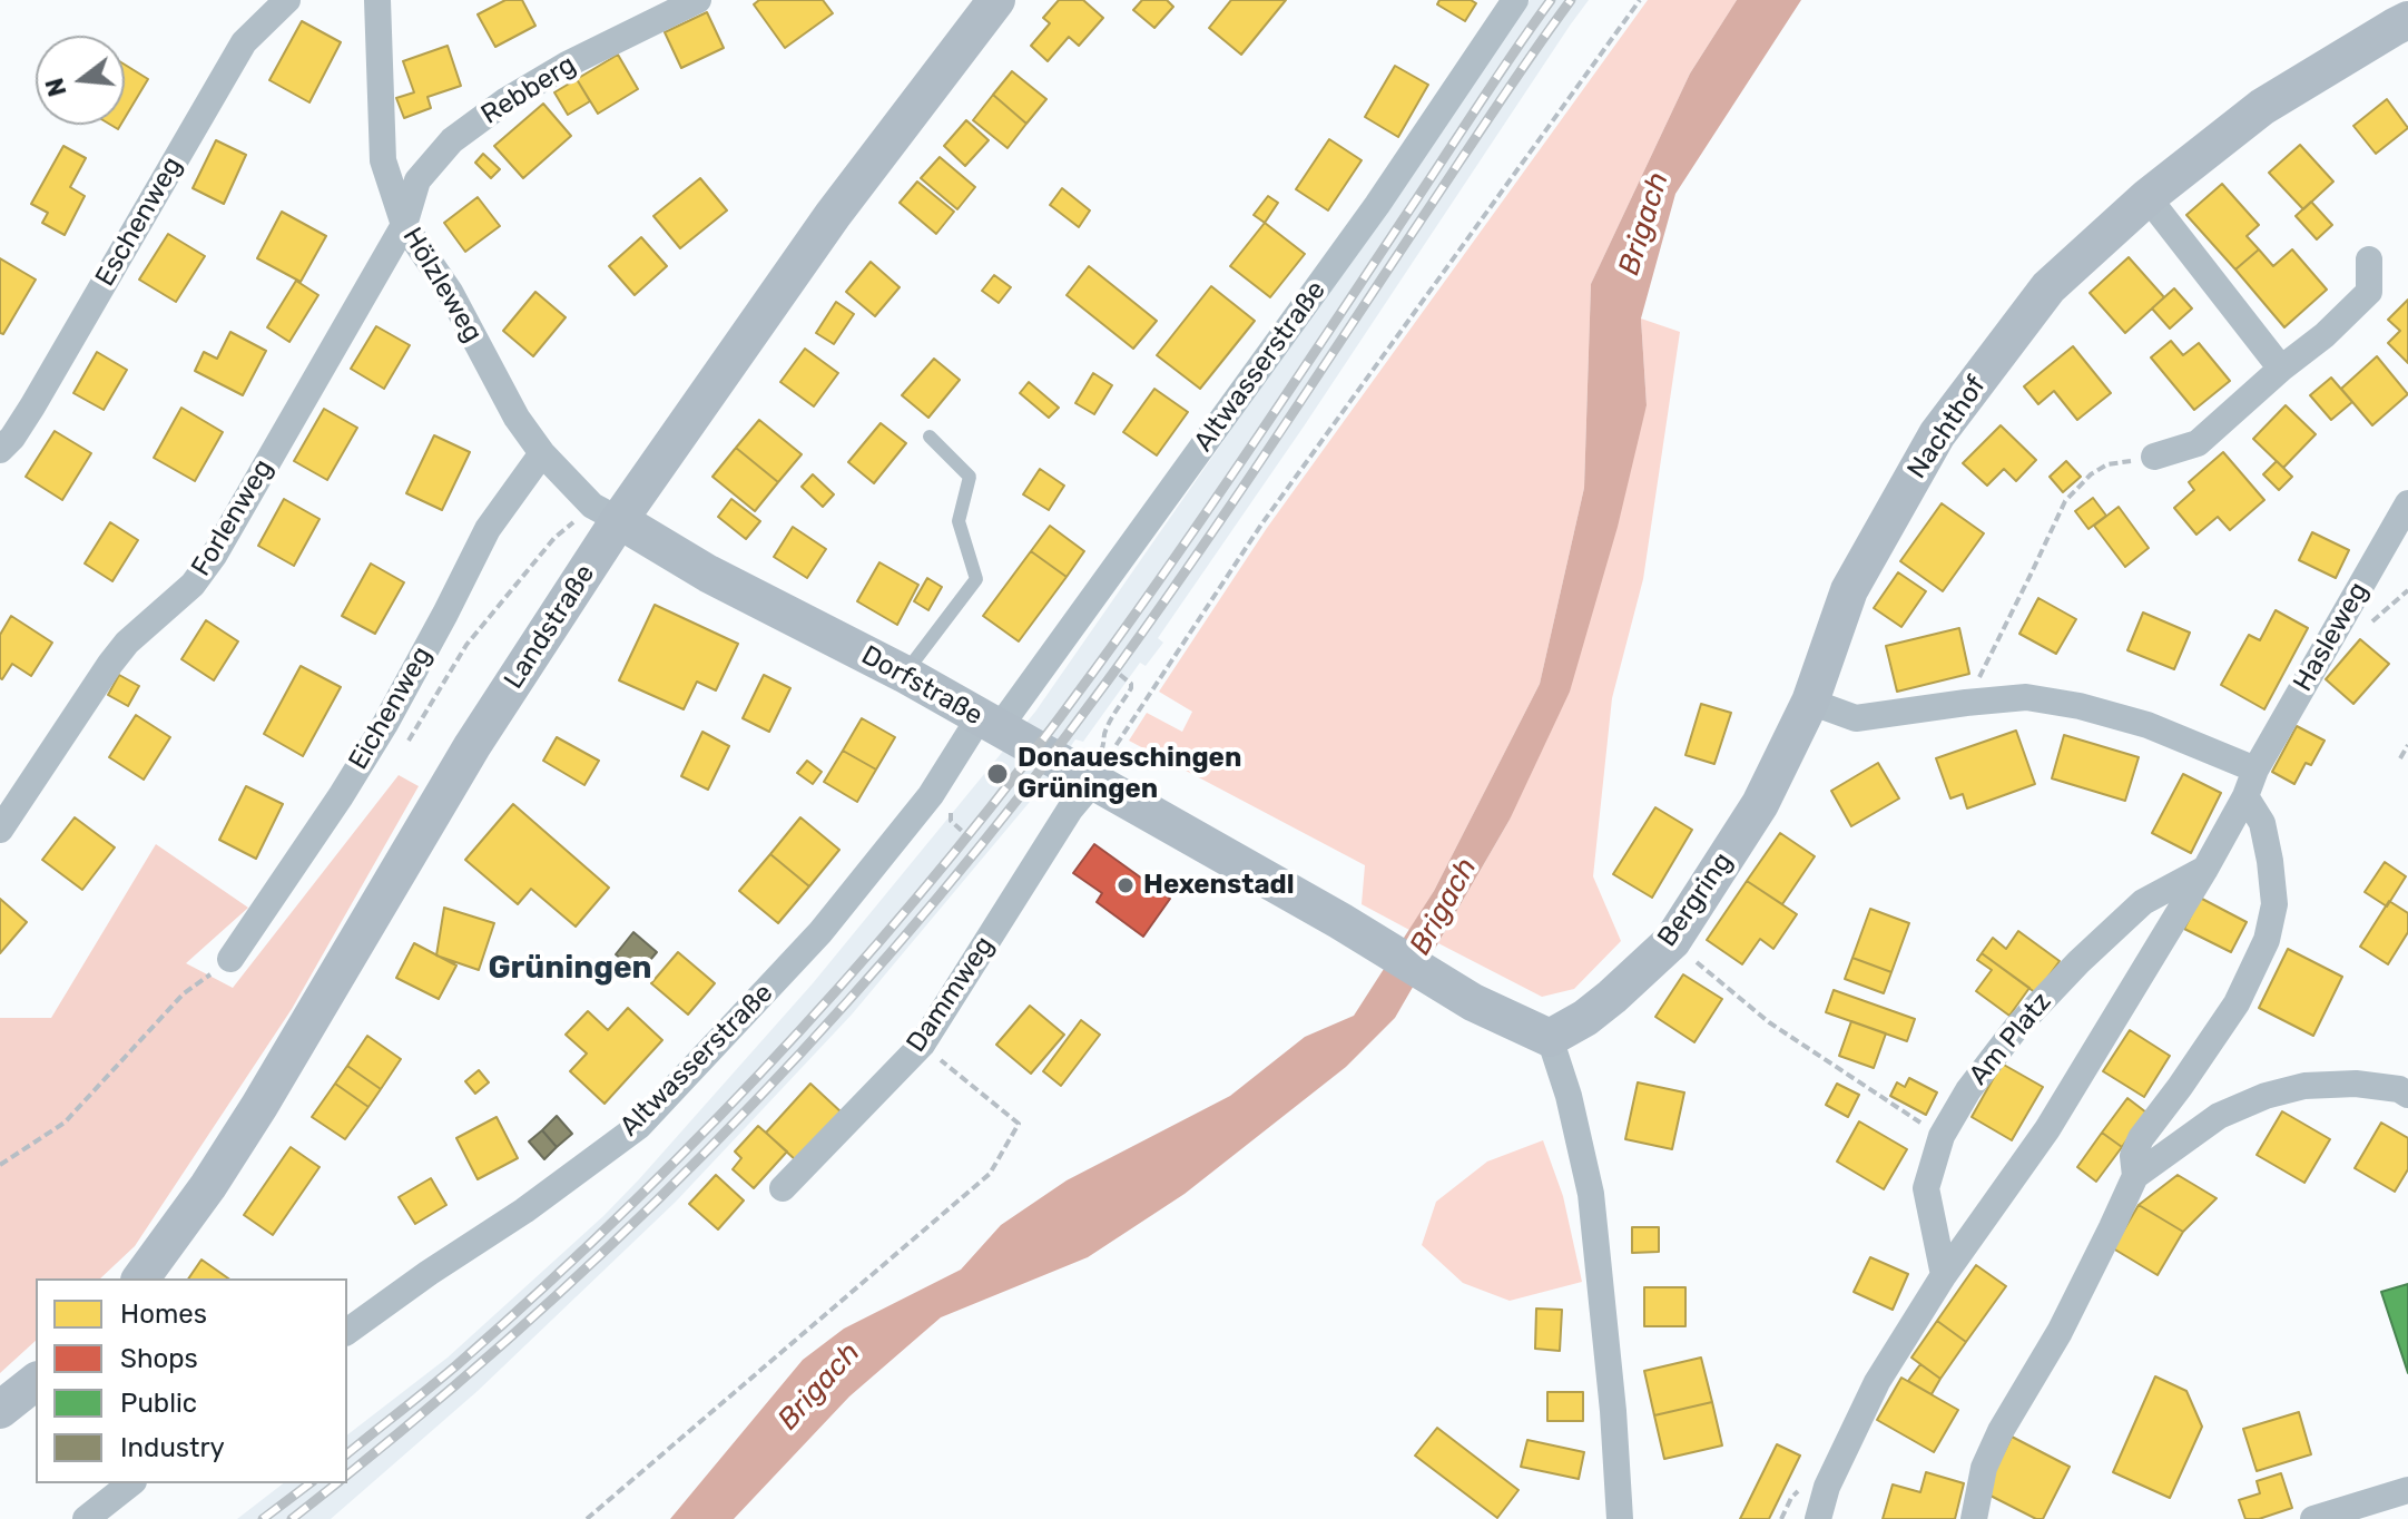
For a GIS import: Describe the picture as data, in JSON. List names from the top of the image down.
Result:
{
  "streets": {
    "street": [
      "Rebberg",
      "Eschenweg",
      "Hölzleweg",
      "Altwasserstraße",
      "Nachthof",
      "Forlenweg",
      "Landstraße",
      "Hasleweg",
      "Dorfstraße",
      "Eichenweg",
      "Bergring",
      "Dammweg",
      "Am Platz"
    ]
  },
  "crossings": [
    ["Rebberg", "Hölzleweg"],
    ["Rebberg", "Forlenweg"],
    ["Hölzleweg", "Forlenweg"],
    ["Hölzleweg", "Landstraße"],
    ["Hölzleweg", "Dorfstraße"],
    ["Hölzleweg", "Eichenweg"],
    ["Altwasserstraße", "Dorfstraße"],
    ["Nachthof", "Bergring"],
    ["Landstraße", "Dorfstraße"],
    ["Dorfstraße", "Bergring"],
    ["Dorfstraße", "Dammweg"]
  ],
  "districts": ["Grüningen"],
  "water": ["Brigach"],
  "places": ["Donaueschingen Grüningen", "Hexenstadl"],
  "legend": [
    "Homes",
    "Shops",
    "Public",
    "Industry"
  ],
  "north": "left"
}
